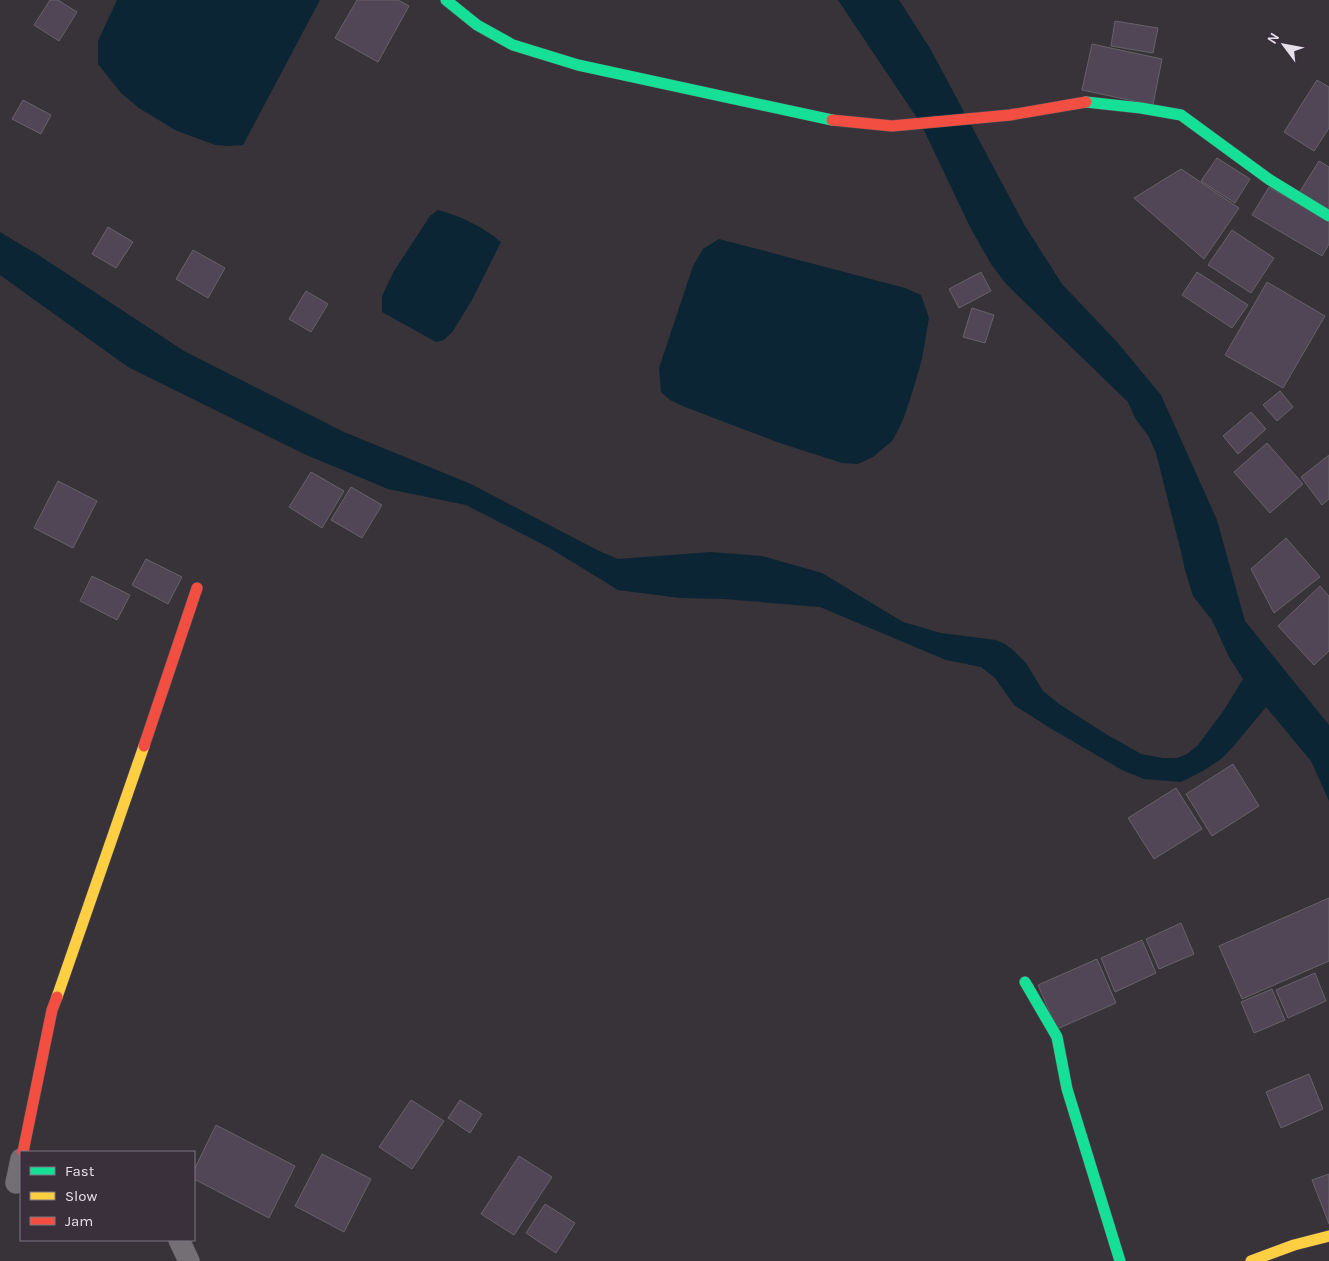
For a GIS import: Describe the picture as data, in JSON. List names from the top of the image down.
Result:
{
  "legend": ["Fast", "Slow", "Jam"],
  "north": "top left"
}
